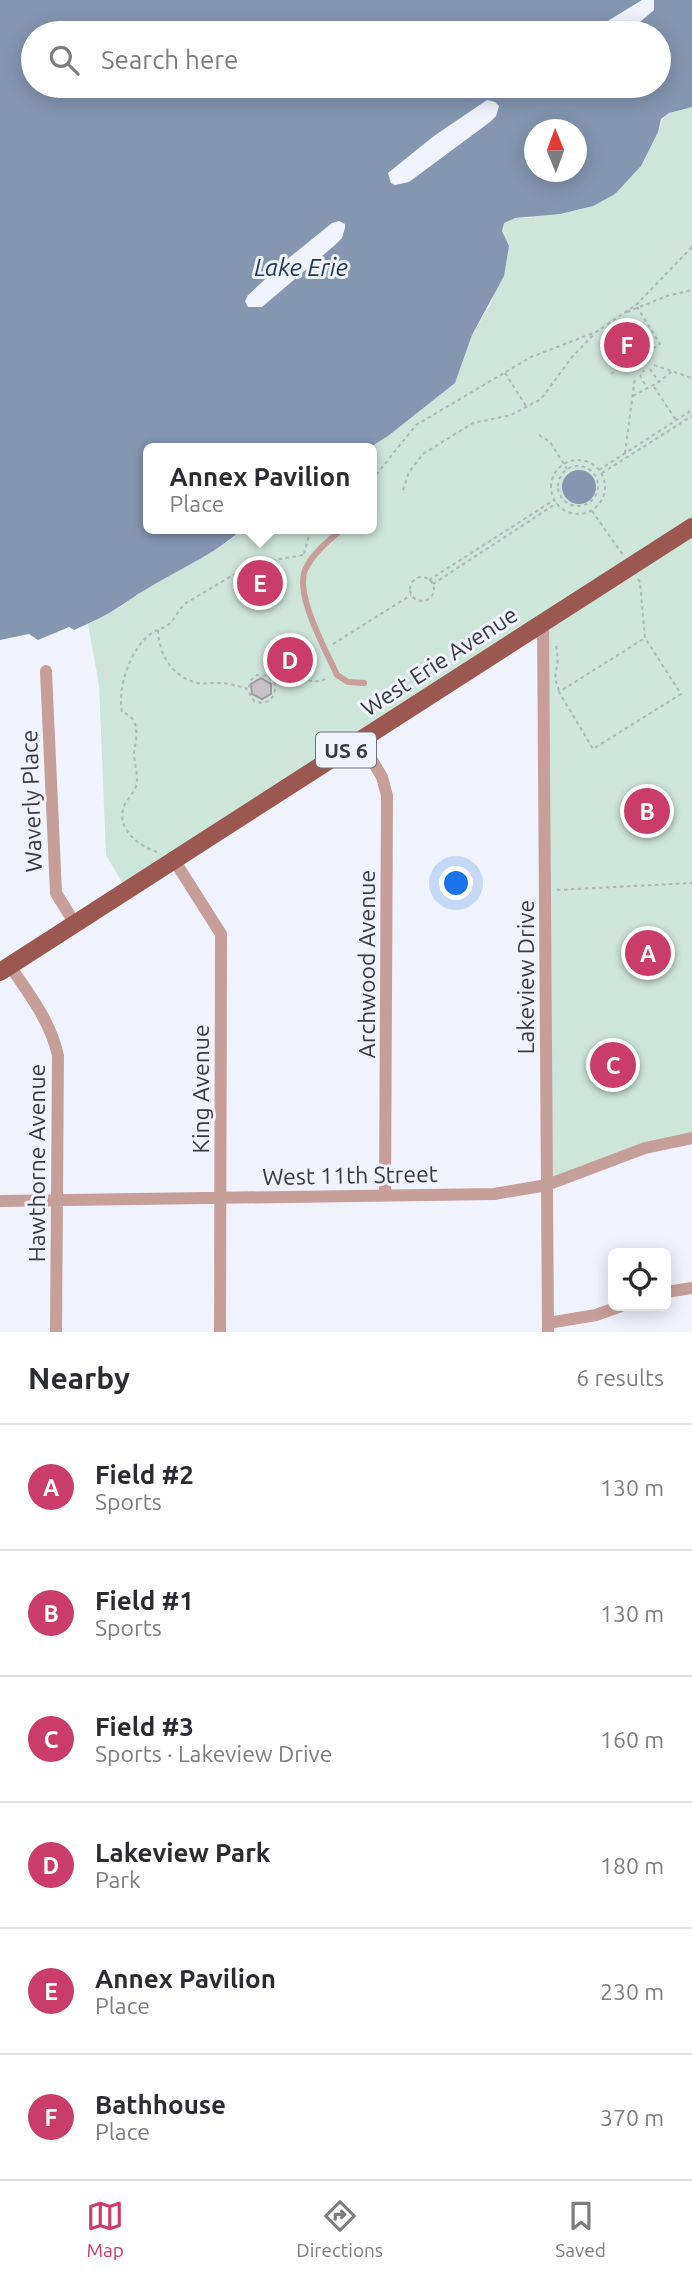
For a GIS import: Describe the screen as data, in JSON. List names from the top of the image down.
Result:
{
  "streets": {
    "main road": ["West Erie Avenue", "US 6"],
    "street": [
      "Waverly Place",
      "Archwood Avenue",
      "Lakeview Drive",
      "King Avenue",
      "Hawthorne Avenue",
      "West 11th Street"
    ]
  },
  "crossings": [
    ["West Erie Avenue", "Waverly Place"],
    ["West Erie Avenue", "Archwood Avenue"],
    ["West Erie Avenue", "Lakeview Drive"],
    ["West Erie Avenue", "King Avenue"],
    ["West Erie Avenue", "Hawthorne Avenue"],
    ["Archwood Avenue", "West 11th Street"],
    ["Lakeview Drive", "West 11th Street"],
    ["King Avenue", "West 11th Street"],
    ["Hawthorne Avenue", "West 11th Street"]
  ],
  "water": ["Lake Erie"],
  "north": "top",
  "page": {
    "search": "Search here",
    "pins": [
      "F",
      "E",
      "D",
      "B",
      "A",
      "C"
    ],
    "popup": ["Annex Pavilion", "Place"],
    "heading": ["Nearby", "6 results"],
    "list": [
      {
        "mark": "A",
        "name": "Field #2",
        "note": "Sports",
        "value": "130 m"
      },
      {
        "mark": "B",
        "name": "Field #1",
        "note": "Sports",
        "value": "130 m"
      },
      {
        "mark": "C",
        "name": "Field #3",
        "note": "Sports · Lakeview Drive",
        "value": "160 m"
      },
      {
        "mark": "D",
        "name": "Lakeview Park",
        "note": "Park",
        "value": "180 m"
      },
      {
        "mark": "E",
        "name": "Annex Pavilion",
        "note": "Place",
        "value": "230 m"
      },
      {
        "mark": "F",
        "name": "Bathhouse",
        "note": "Place",
        "value": "370 m"
      }
    ],
    "nav": ["Map", "Directions", "Saved"]
  }
}
